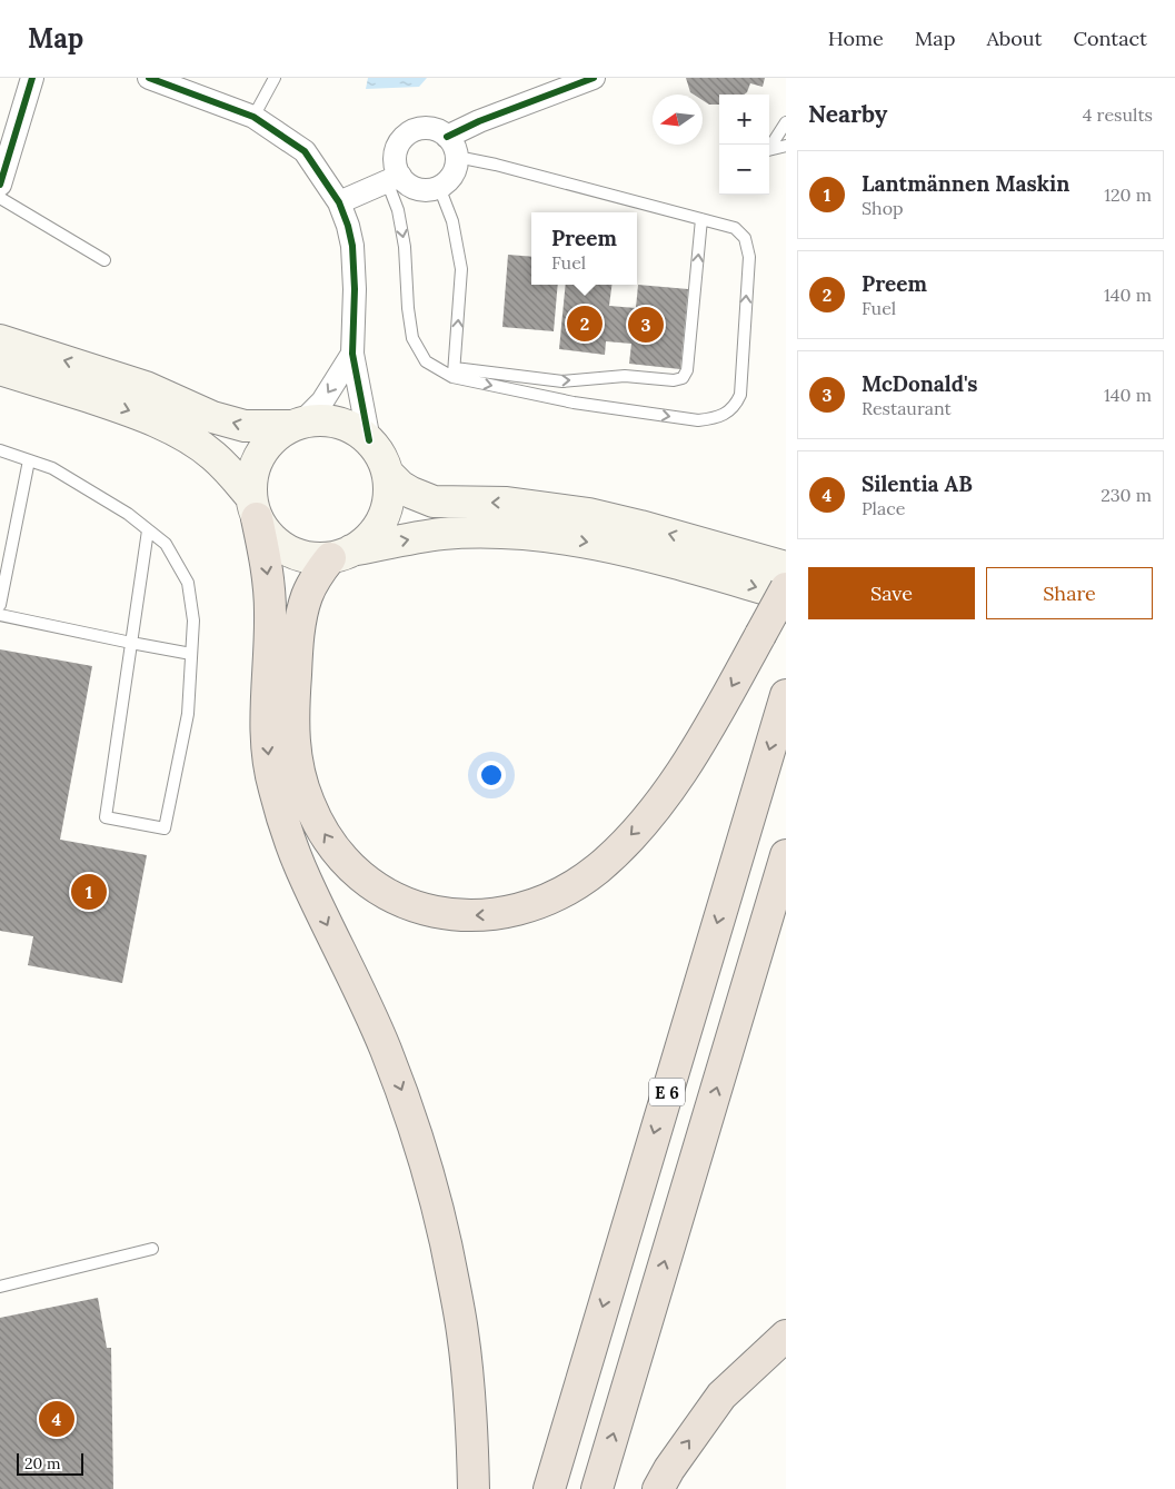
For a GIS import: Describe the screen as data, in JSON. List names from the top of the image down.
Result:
{
  "streets": {
    "highway": ["E 6"]
  },
  "scale_bar": "20 m",
  "north": "left",
  "page": {
    "header": "Map",
    "nav": [
      "Home",
      "Map",
      "About",
      "Contact"
    ],
    "heading": ["Nearby", "4 results"],
    "map_buttons": ["+", "−"],
    "list": [
      {
        "mark": "1",
        "name": "Lantmännen Maskin",
        "note": "Shop",
        "value": "120 m"
      },
      {
        "mark": "2",
        "name": "Preem",
        "note": "Fuel",
        "value": "140 m"
      },
      {
        "mark": "3",
        "name": "McDonald's",
        "note": "Restaurant",
        "value": "140 m"
      },
      {
        "mark": "4",
        "name": "Silentia AB",
        "note": "Place",
        "value": "230 m"
      }
    ],
    "popup": ["Preem", "Fuel"],
    "pins": [
      "2",
      "3",
      "1",
      "4"
    ],
    "buttons": ["Save", "Share"],
    "scale": "20 m"
  }
}
